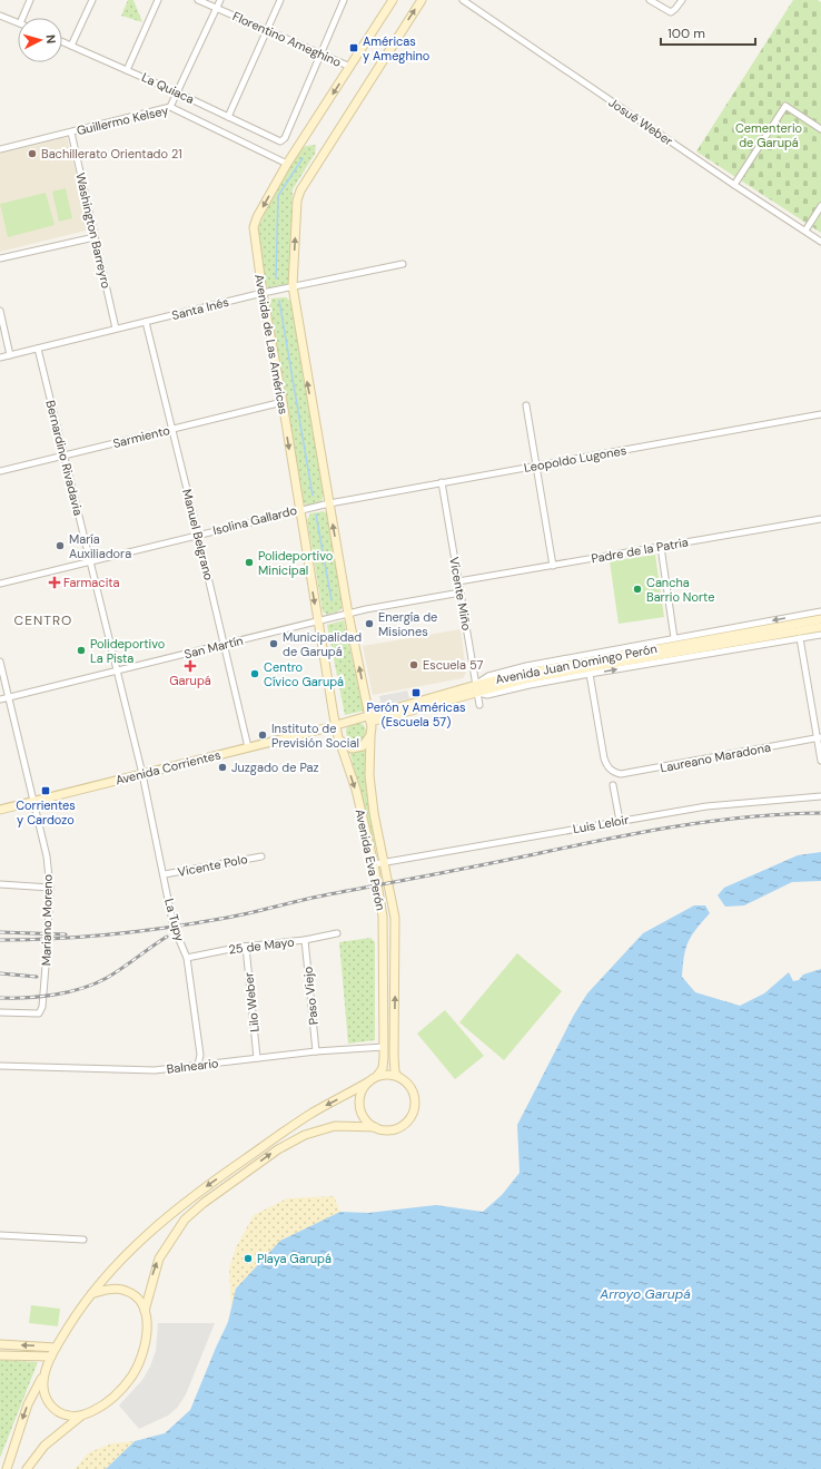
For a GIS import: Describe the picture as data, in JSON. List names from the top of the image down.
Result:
{
  "streets": {
    "main road": [
      "Avenida de Las Américas",
      "Avenida Juan Domingo Perón",
      "Avenida Corrientes",
      "Avenida Eva Perón"
    ],
    "street": [
      "Florentino Ameghino",
      "La Quiaca",
      "Guillermo Kelsey",
      "Josué Weber",
      "Washington Barreyro",
      "Santa Inés",
      "Sarmiento",
      "Bernardino Rivadavia",
      "Leopoldo Lugones",
      "Isolina Gallardo",
      "Manuel Belgrano",
      "Padre de la Patria",
      "Vicente Miño",
      "San Martín",
      "Laureano Maradona",
      "Luis Leloir",
      "Vicente Polo",
      "Mariano Moreno",
      "La Tupy",
      "25 de Mayo",
      "Paso Viejo",
      "Lilo Weber",
      "Balneario"
    ]
  },
  "crossings": [
    ["Florentino Ameghino", "La Quiaca"],
    ["Florentino Ameghino", "Avenida de Las Américas"],
    ["Guillermo Kelsey", "Washington Barreyro"],
    ["Guillermo Kelsey", "Avenida de Las Américas"],
    ["Washington Barreyro", "Santa Inés"],
    ["Santa Inés", "Avenida de Las Américas"],
    ["Santa Inés", "Bernardino Rivadavia"],
    ["Santa Inés", "Manuel Belgrano"],
    ["Avenida de Las Américas", "Sarmiento"],
    ["Avenida de Las Américas", "Isolina Gallardo"],
    ["Avenida de Las Américas", "San Martín"],
    ["Avenida de Las Américas", "Avenida Juan Domingo Perón"],
    ["Avenida de Las Américas", "Avenida Corrientes"],
    ["Avenida de Las Américas", "Avenida Eva Perón"],
    ["Sarmiento", "Bernardino Rivadavia"],
    ["Sarmiento", "Manuel Belgrano"],
    ["Bernardino Rivadavia", "Isolina Gallardo"],
    ["Bernardino Rivadavia", "San Martín"],
    ["Bernardino Rivadavia", "Avenida Corrientes"],
    ["Bernardino Rivadavia", "La Tupy"],
    ["Leopoldo Lugones", "Isolina Gallardo"],
    ["Leopoldo Lugones", "Vicente Miño"],
    ["Isolina Gallardo", "Manuel Belgrano"],
    ["Manuel Belgrano", "San Martín"],
    ["Manuel Belgrano", "Avenida Corrientes"],
    ["Padre de la Patria", "Vicente Miño"],
    ["Vicente Miño", "Avenida Juan Domingo Perón"],
    ["San Martín", "Mariano Moreno"],
    ["Avenida Juan Domingo Perón", "Avenida Corrientes"],
    ["Avenida Juan Domingo Perón", "Avenida Eva Perón"],
    ["Avenida Corrientes", "Avenida Eva Perón"],
    ["Avenida Corrientes", "Mariano Moreno"],
    ["Avenida Corrientes", "La Tupy"],
    ["Luis Leloir", "Avenida Eva Perón"],
    ["Avenida Eva Perón", "Balneario"],
    ["Vicente Polo", "La Tupy"],
    ["La Tupy", "25 de Mayo"],
    ["La Tupy", "Balneario"],
    ["25 de Mayo", "Paso Viejo"],
    ["25 de Mayo", "Lilo Weber"],
    ["Paso Viejo", "Balneario"],
    ["Lilo Weber", "Balneario"]
  ],
  "districts": ["CENTRO"],
  "water": ["Arroyo Garupá"],
  "parks": ["Cementerio de Garupá"],
  "places": {
    "transit": ["Américas y Ameghino", "Perón y Américas (Escuela 57)", "Corrientes y Cardozo"],
    "other": [
      "Bachillerato Orientado 21",
      "María Auxiliadora",
      "Polideportivo Minicipal",
      "Cancha Barrio Norte",
      "Energía de Misiones",
      "Municipalidad de Garupá",
      "Polideportivo La Pista",
      "Escuela 57",
      "Centro Cívico Garupá",
      "Instituto de Previsión Social",
      "Juzgado de Paz",
      "Playa Garupá"
    ],
    "health": ["Farmacita", "Garupá"]
  },
  "scale_bar": "100 m",
  "north": "right"
}
